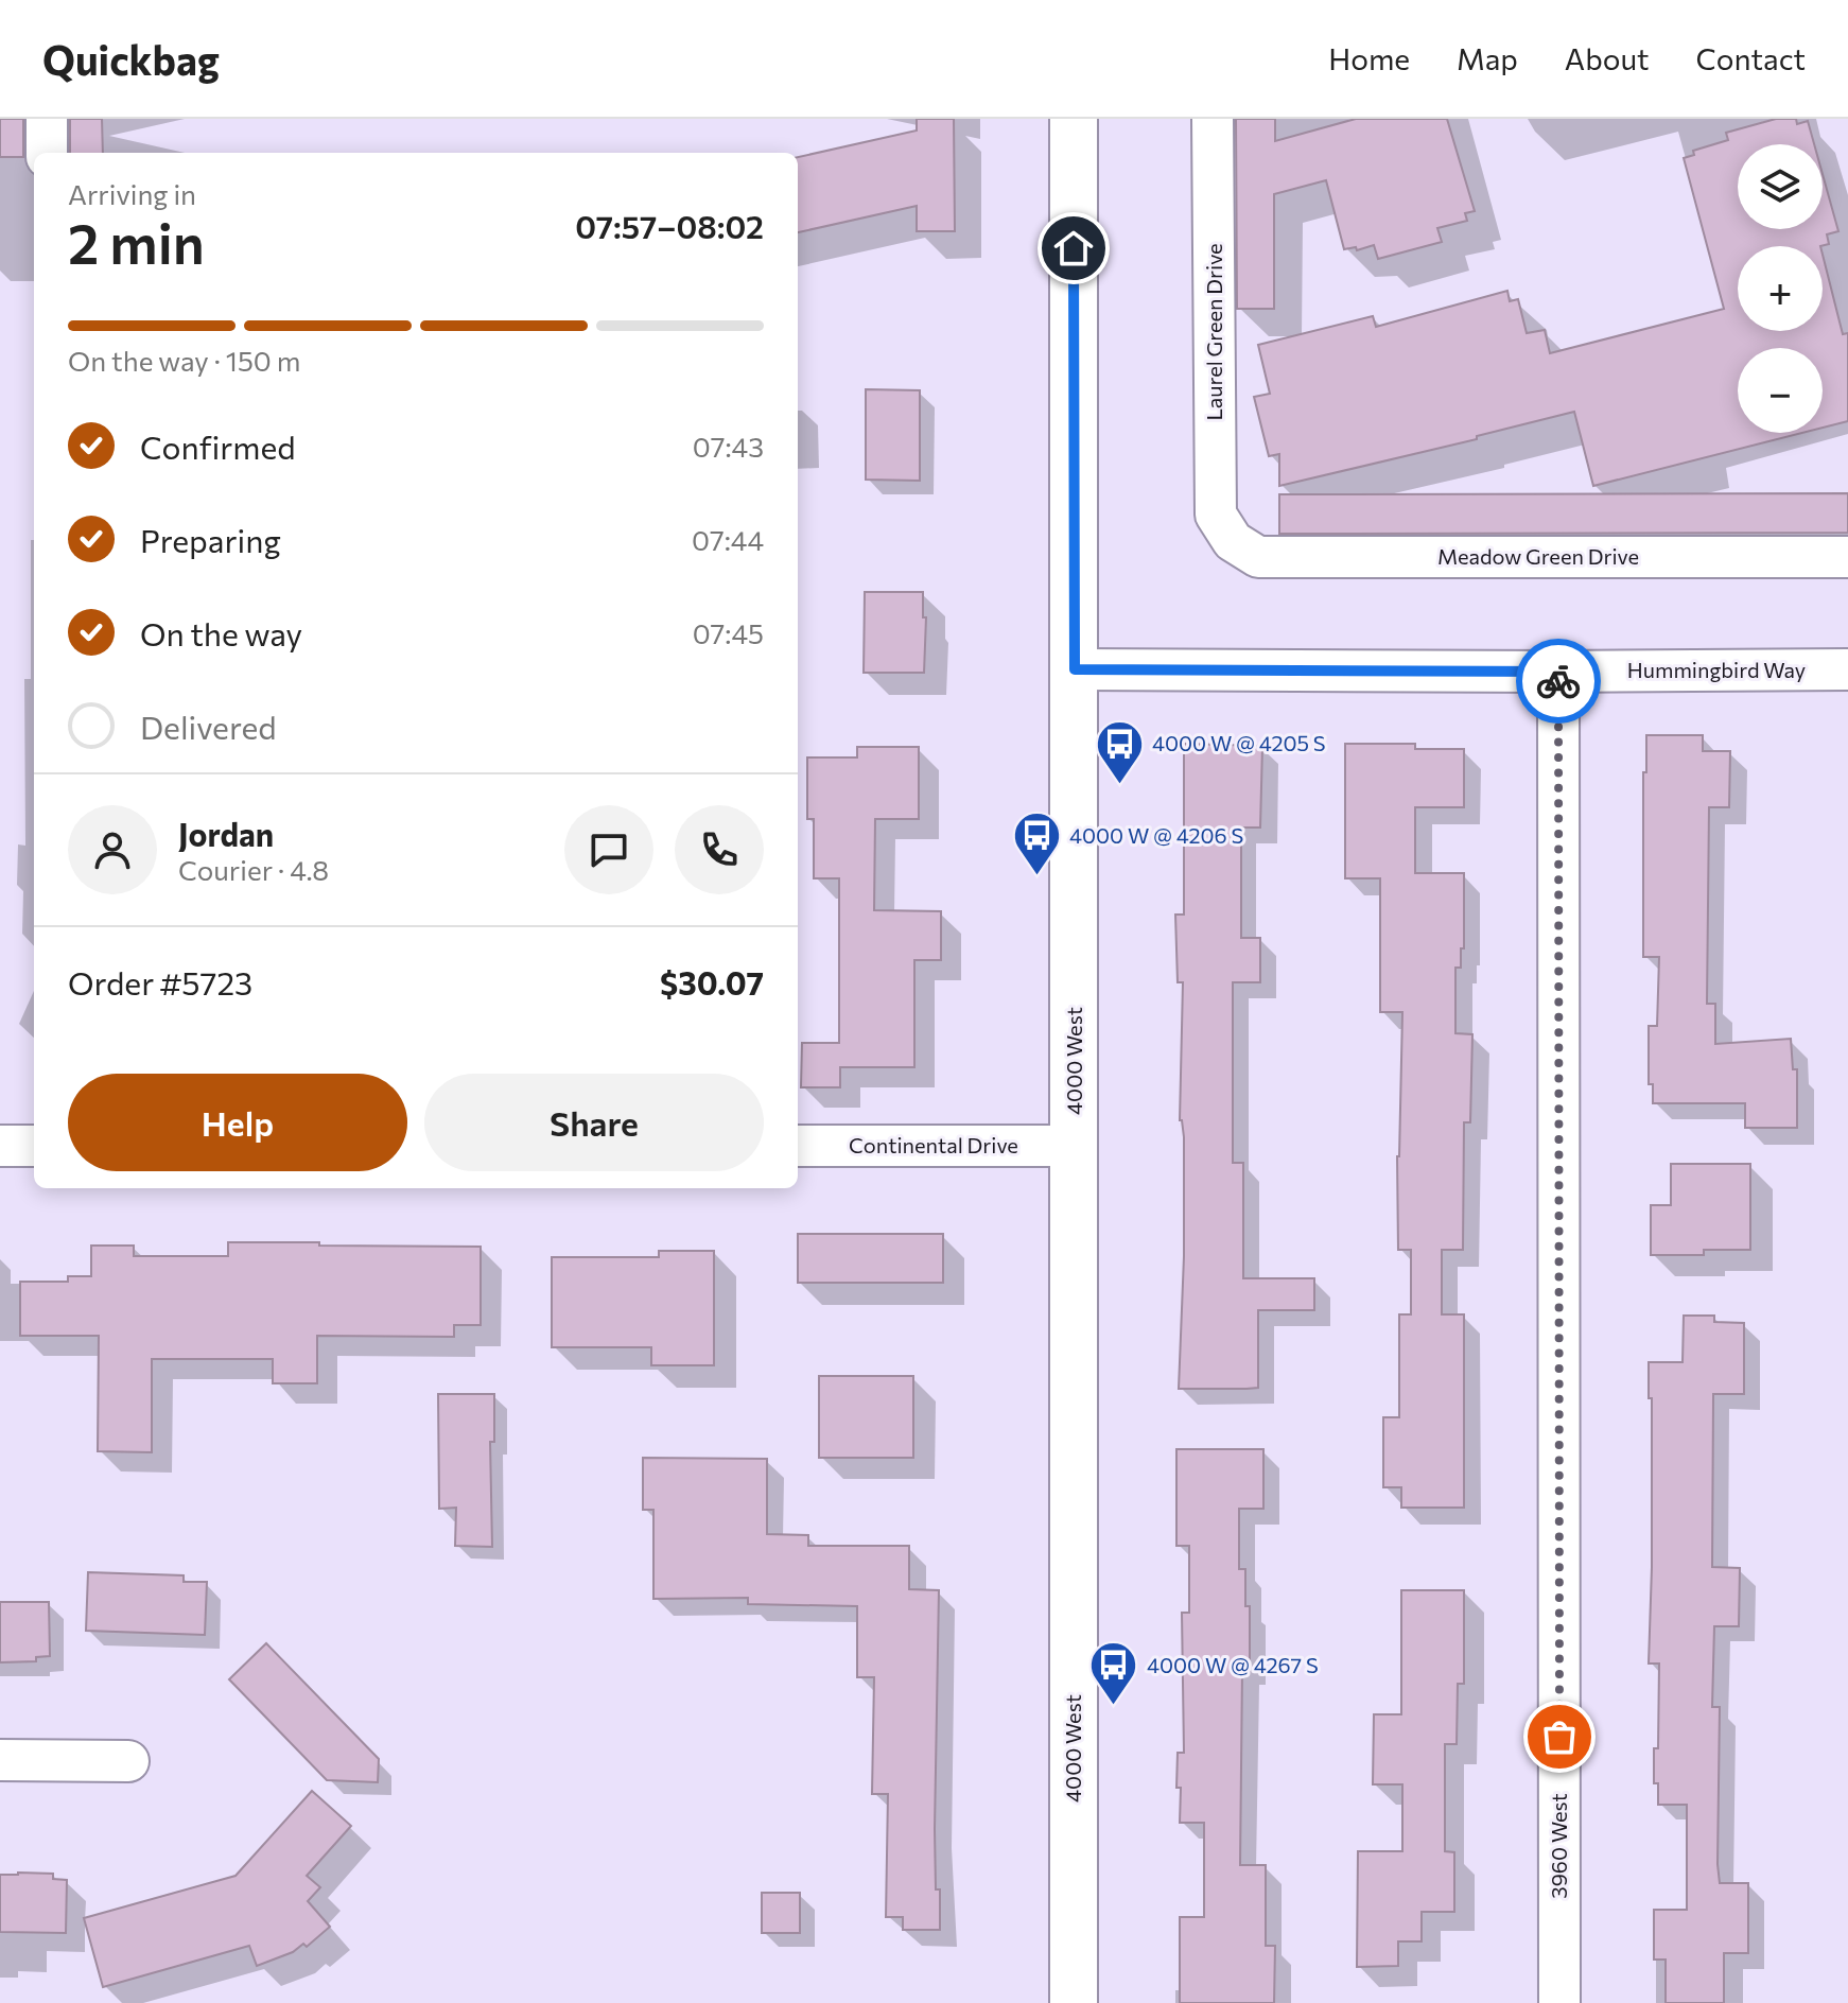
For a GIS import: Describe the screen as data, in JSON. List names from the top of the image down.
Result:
{
  "streets": {
    "street": [
      "Laurel Green Drive",
      "Meadow Green Drive",
      "Hummingbird Way",
      "4000 West",
      "Continental Drive",
      "3960 West"
    ]
  },
  "crossings": [
    ["Laurel Green Drive", "Meadow Green Drive"],
    ["Hummingbird Way", "4000 West"],
    ["Hummingbird Way", "3960 West"],
    ["4000 West", "Continental Drive"]
  ],
  "places": {
    "bus stop": ["4000 W @ 4205 S", "4000 W @ 4206 S", "4000 W @ 4267 S"]
  },
  "page": {
    "header": "Quickbag",
    "nav": [
      "Home",
      "Map",
      "About",
      "Contact"
    ],
    "map_buttons": ["+", "−"],
    "heading": ["2 min", "Arriving in", "07:57–08:02"],
    "panel": [
      "Jordan",
      "Courier · 4.8",
      "Order #5723",
      "$30.07"
    ],
    "bar": "On the way · 150 m",
    "list": [
      ["Confirmed", "07:43"],
      ["Preparing", "07:44"],
      ["On the way", "07:45"],
      "Delivered"
    ],
    "buttons": ["Help", "Share"]
  }
}
